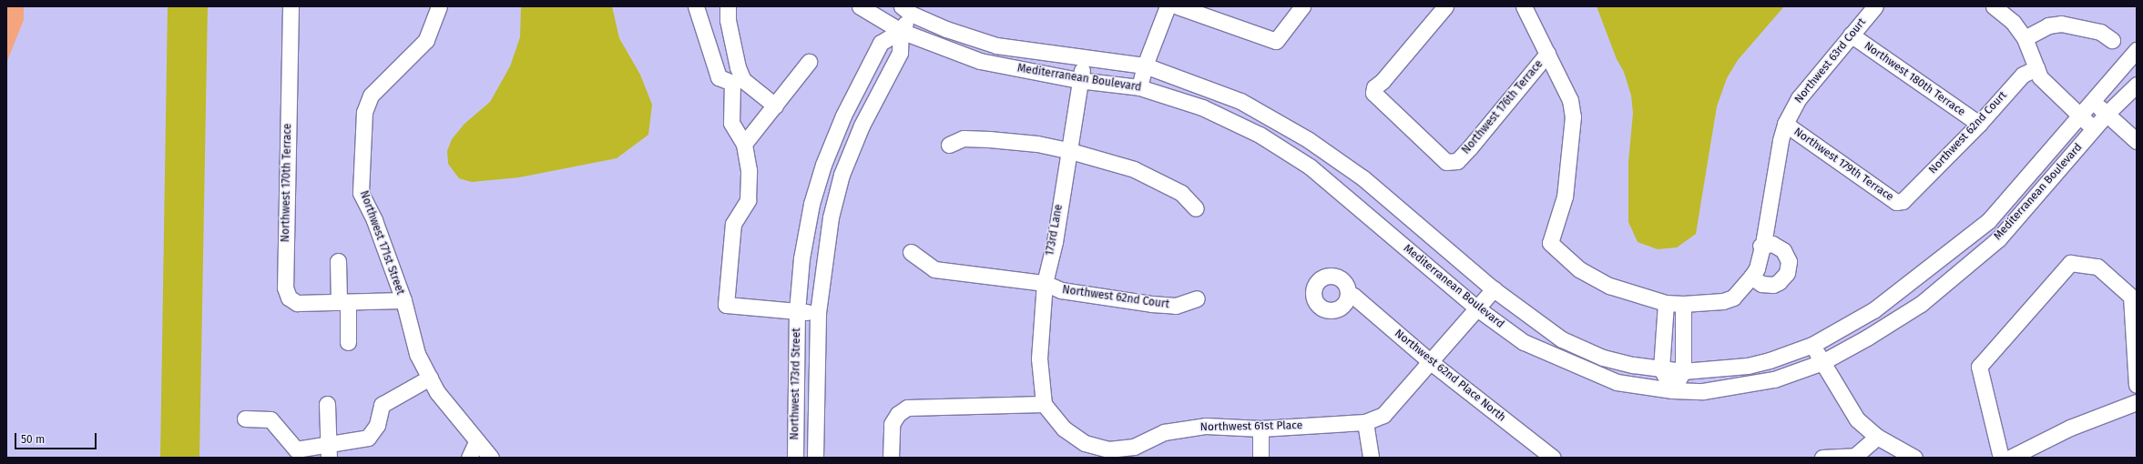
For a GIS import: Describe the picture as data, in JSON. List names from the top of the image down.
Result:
{
  "streets": {
    "street": [
      "Northwest 63rd Court",
      "Mediterranean Boulevard",
      "Northwest 180th Terrace",
      "Northwest 176th Terrace",
      "Northwest 62nd Court",
      "Northwest 179th Terrace",
      "Northwest 170th Terrace",
      "173rd Lane",
      "Northwest 171st Street",
      "Northwest 62nd Place North",
      "Northwest 173rd Street",
      "Northwest 61st Place"
    ]
  },
  "crossings": [
    ["Northwest 63rd Court", "Northwest 180th Terrace"],
    ["Northwest 63rd Court", "Northwest 176th Terrace"],
    ["Northwest 63rd Court", "Northwest 179th Terrace"],
    ["Mediterranean Boulevard", "173rd Lane"],
    ["Mediterranean Boulevard", "Northwest 173rd Street"],
    ["Northwest 180th Terrace", "Northwest 62nd Court"],
    ["Northwest 62nd Court", "Northwest 179th Terrace"],
    ["Northwest 62nd Court", "173rd Lane"],
    ["173rd Lane", "Northwest 61st Place"]
  ],
  "scale_bar": "50 m"
}
